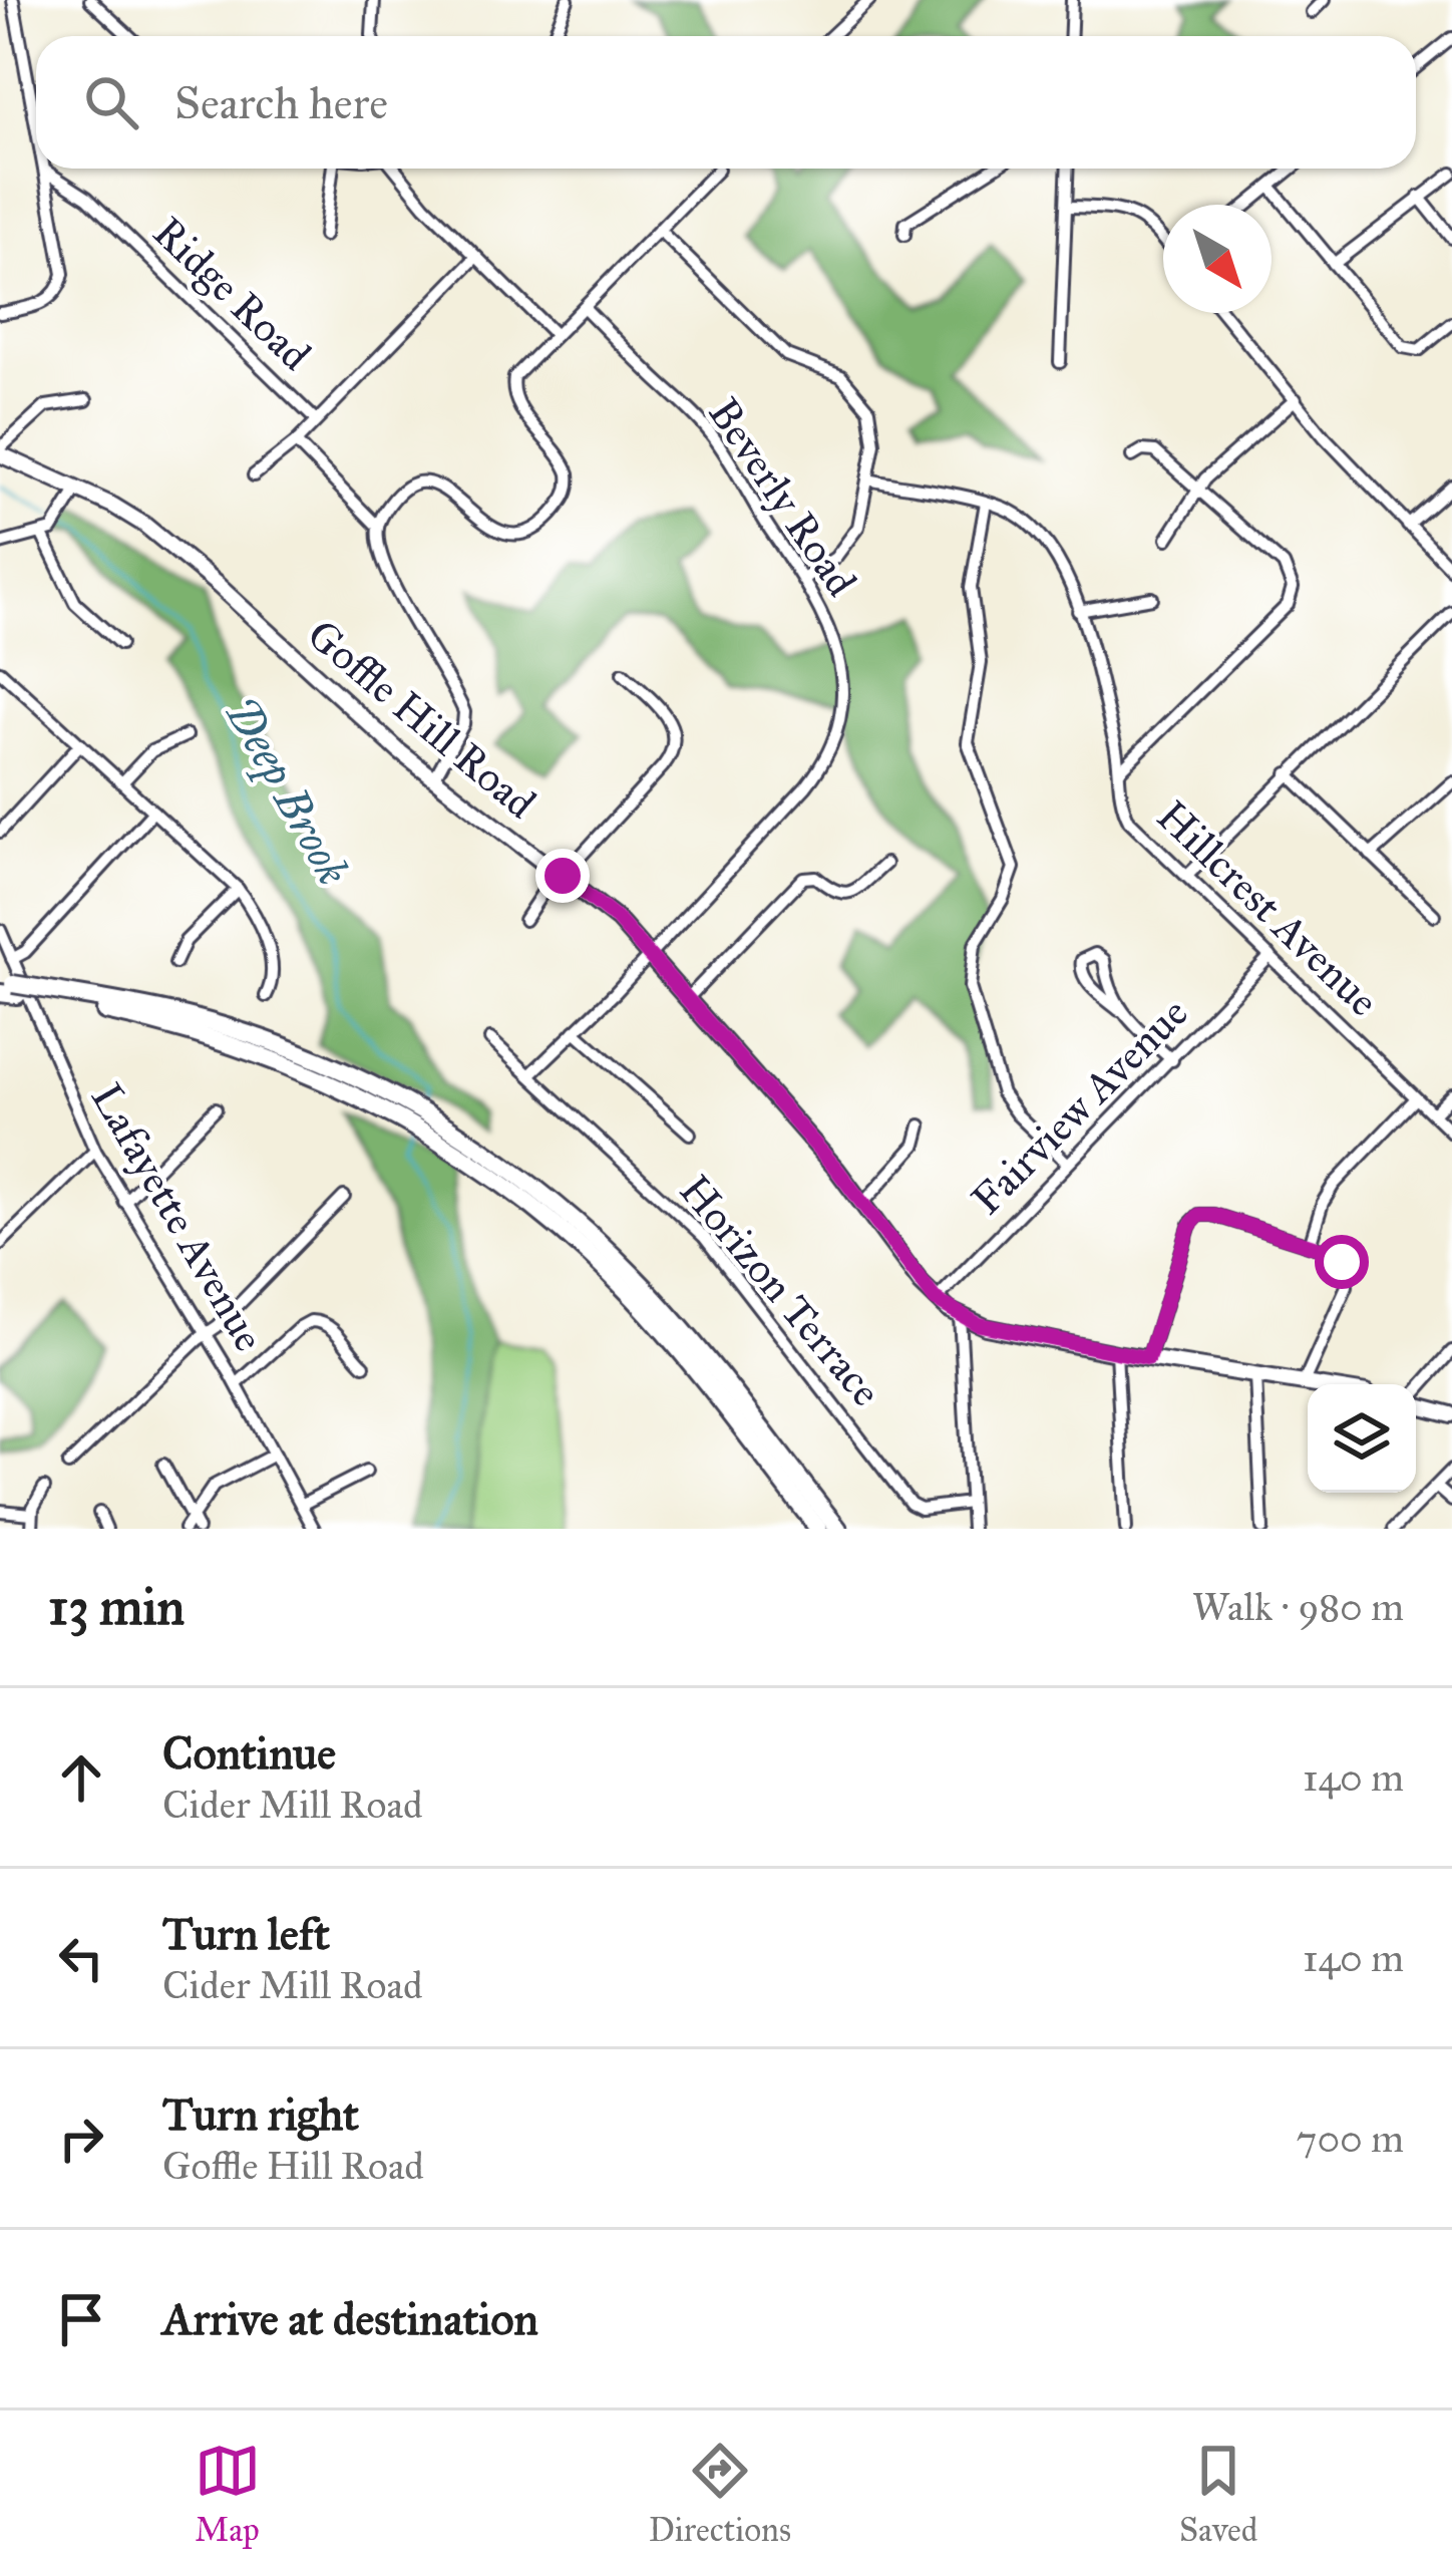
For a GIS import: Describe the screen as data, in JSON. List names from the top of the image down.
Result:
{
  "streets": {
    "main road": ["Goffle Hill Road"],
    "street": [
      "Ridge Road",
      "Beverly Road",
      "Hillcrest Avenue",
      "Fairview Avenue",
      "Lafayette Avenue",
      "Horizon Terrace"
    ]
  },
  "crossings": [
    ["Beverly Road", "Goffle Hill Road"],
    ["Beverly Road", "Horizon Terrace"],
    ["Goffle Hill Road", "Fairview Avenue"],
    ["Hillcrest Avenue", "Fairview Avenue"]
  ],
  "water": ["Deep Brook"],
  "north": "bottom right",
  "page": {
    "search": "Search here",
    "heading": ["13 min", "Walk · 980 m"],
    "list": [
      ["Continue", "Cider Mill Road", "140 m"],
      ["Turn left", "Cider Mill Road", "140 m"],
      ["Turn right", "Goffle Hill Road", "700 m"],
      "Arrive at destination"
    ],
    "nav": ["Map", "Directions", "Saved"]
  }
}
